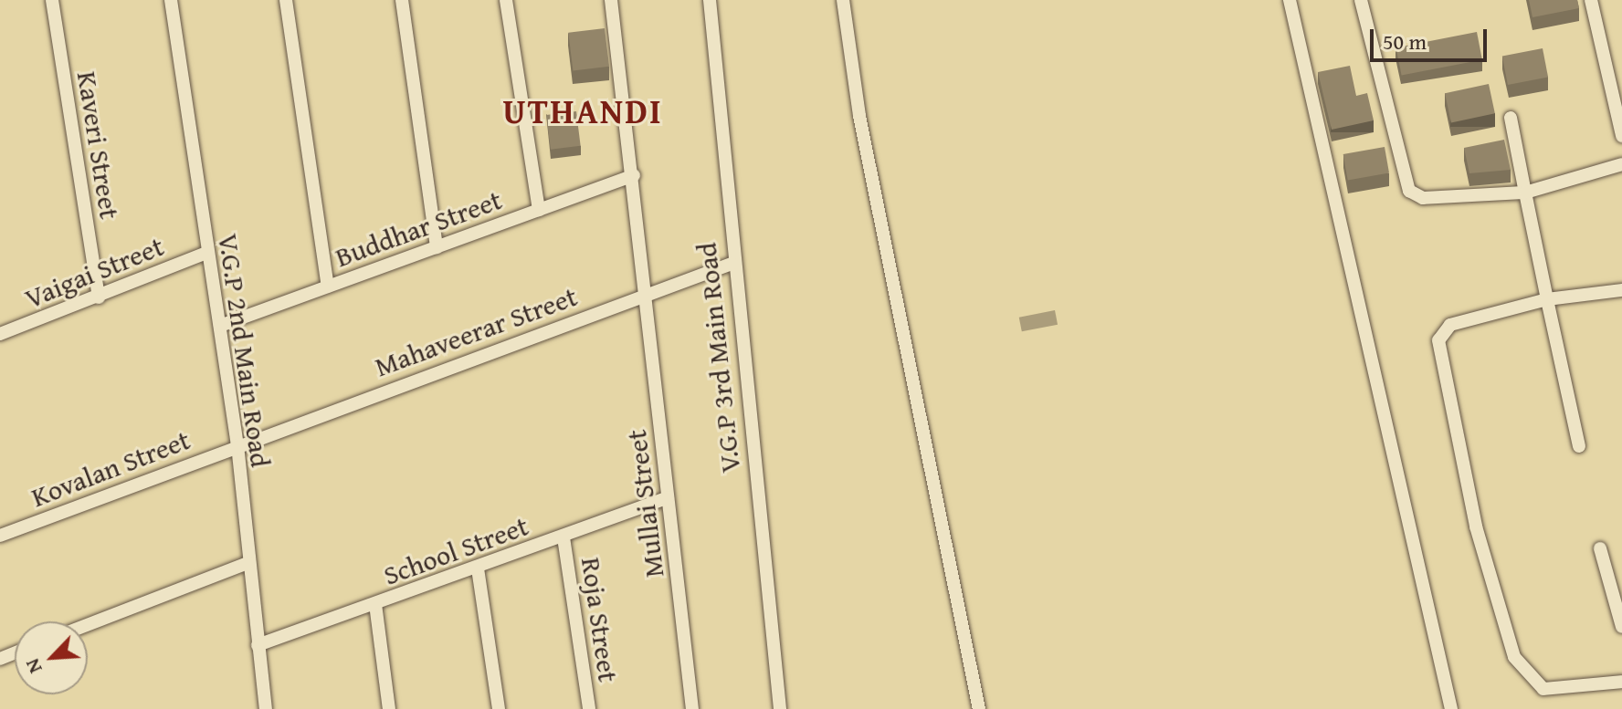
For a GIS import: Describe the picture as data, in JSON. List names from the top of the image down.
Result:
{
  "streets": {
    "street": [
      "Kaveri Street",
      "Buddhar Street",
      "Vaigai Street",
      "Mahaveerar Street",
      "V.G.P 2nd Main Road",
      "V.G.P 3rd Main Road",
      "Kovalan Street",
      "Mullai Street",
      "School Street",
      "Roja Street"
    ]
  },
  "crossings": [
    ["Kaveri Street", "Vaigai Street"],
    ["Buddhar Street", "V.G.P 2nd Main Road"],
    ["Buddhar Street", "Mullai Street"],
    ["Vaigai Street", "V.G.P 2nd Main Road"],
    ["Mahaveerar Street", "V.G.P 2nd Main Road"],
    ["Mahaveerar Street", "V.G.P 3rd Main Road"],
    ["Mahaveerar Street", "Kovalan Street"],
    ["Mahaveerar Street", "Mullai Street"],
    ["V.G.P 2nd Main Road", "Kovalan Street"],
    ["V.G.P 2nd Main Road", "School Street"],
    ["Mullai Street", "School Street"],
    ["School Street", "Roja Street"]
  ],
  "districts": ["UTHANDI"],
  "scale_bar": "50 m",
  "north": "bottom left"
}
